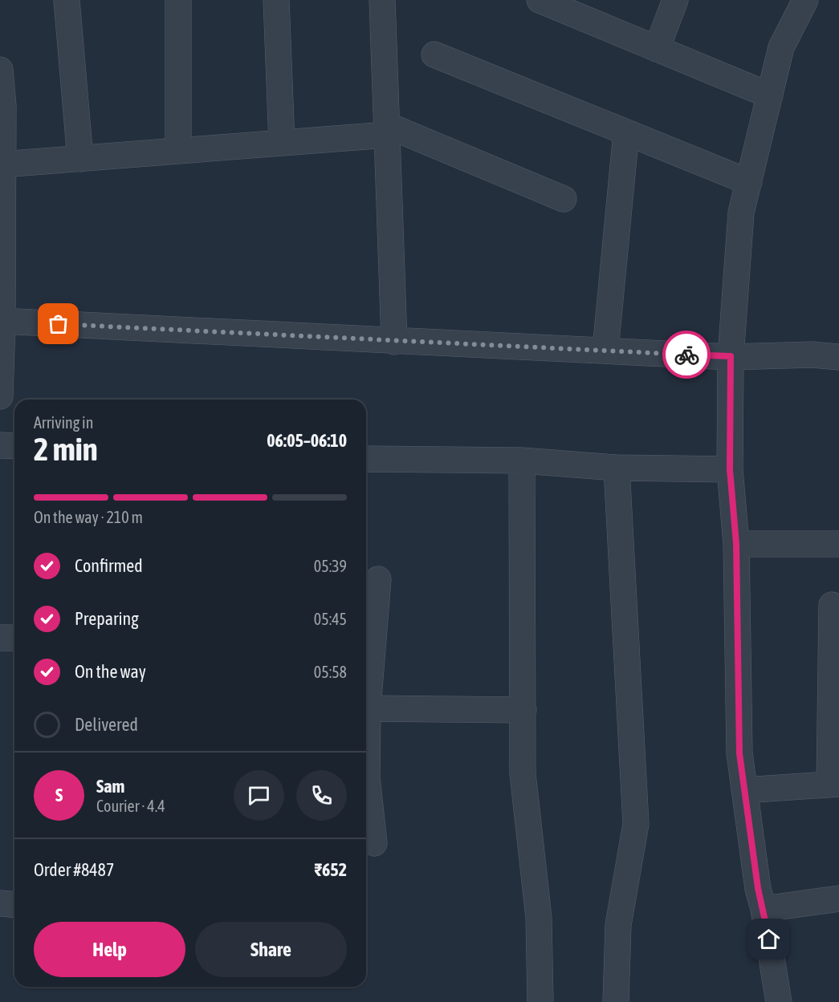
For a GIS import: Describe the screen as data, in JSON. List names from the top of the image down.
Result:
{
  "page": {
    "heading": ["2 min", "Arriving in", "06:05–06:10"],
    "panel": [
      "Sam",
      "Courier · 4.4",
      "Order #8487",
      "₹652"
    ],
    "bar": "On the way · 210 m",
    "list": [
      ["Confirmed", "05:39"],
      ["Preparing", "05:45"],
      ["On the way", "05:58"],
      "Delivered"
    ],
    "round": "S",
    "buttons": ["Help", "Share"]
  }
}
